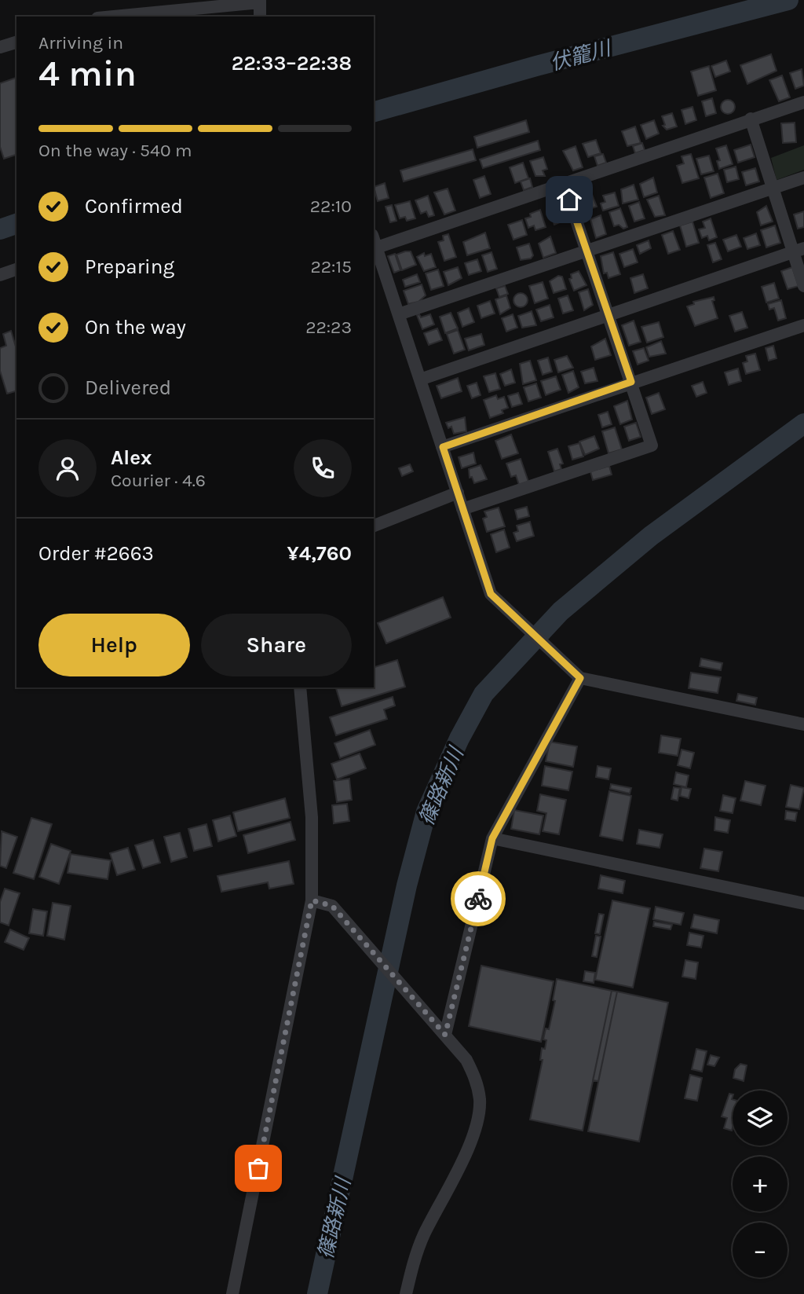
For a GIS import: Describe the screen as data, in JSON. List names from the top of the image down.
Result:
{
  "water": ["伏籠川", "篠路新川"],
  "page": {
    "heading": ["4 min", "Arriving in", "22:33–22:38"],
    "panel": [
      "Alex",
      "Courier · 4.6",
      "Order #2663",
      "¥4,760"
    ],
    "bar": "On the way · 540 m",
    "list": [
      ["Confirmed", "22:10"],
      ["Preparing", "22:15"],
      ["On the way", "22:23"],
      "Delivered"
    ],
    "buttons": ["Help", "Share"],
    "map_buttons": ["+", "−"]
  }
}
